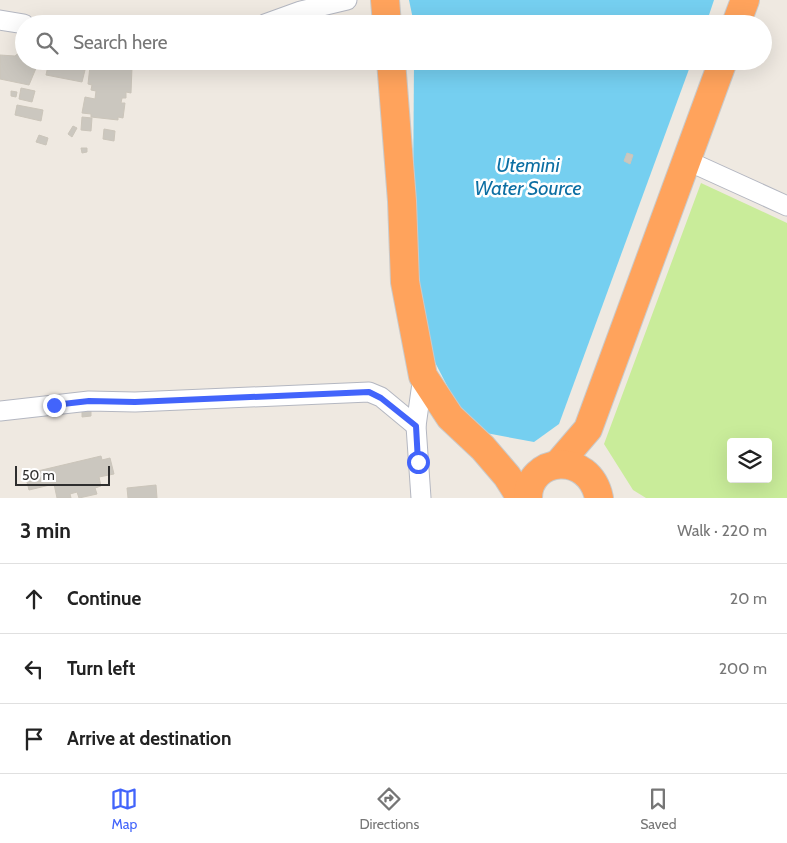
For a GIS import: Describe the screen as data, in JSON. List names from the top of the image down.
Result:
{
  "water": ["Utemini Water Source"],
  "scale_bar": "50 m",
  "page": {
    "search": "Search here",
    "scale": "50 m",
    "heading": ["3 min", "Walk · 220 m"],
    "list": [
      ["Continue", "20 m"],
      ["Turn left", "200 m"],
      "Arrive at destination"
    ],
    "nav": ["Map", "Directions", "Saved"]
  }
}
